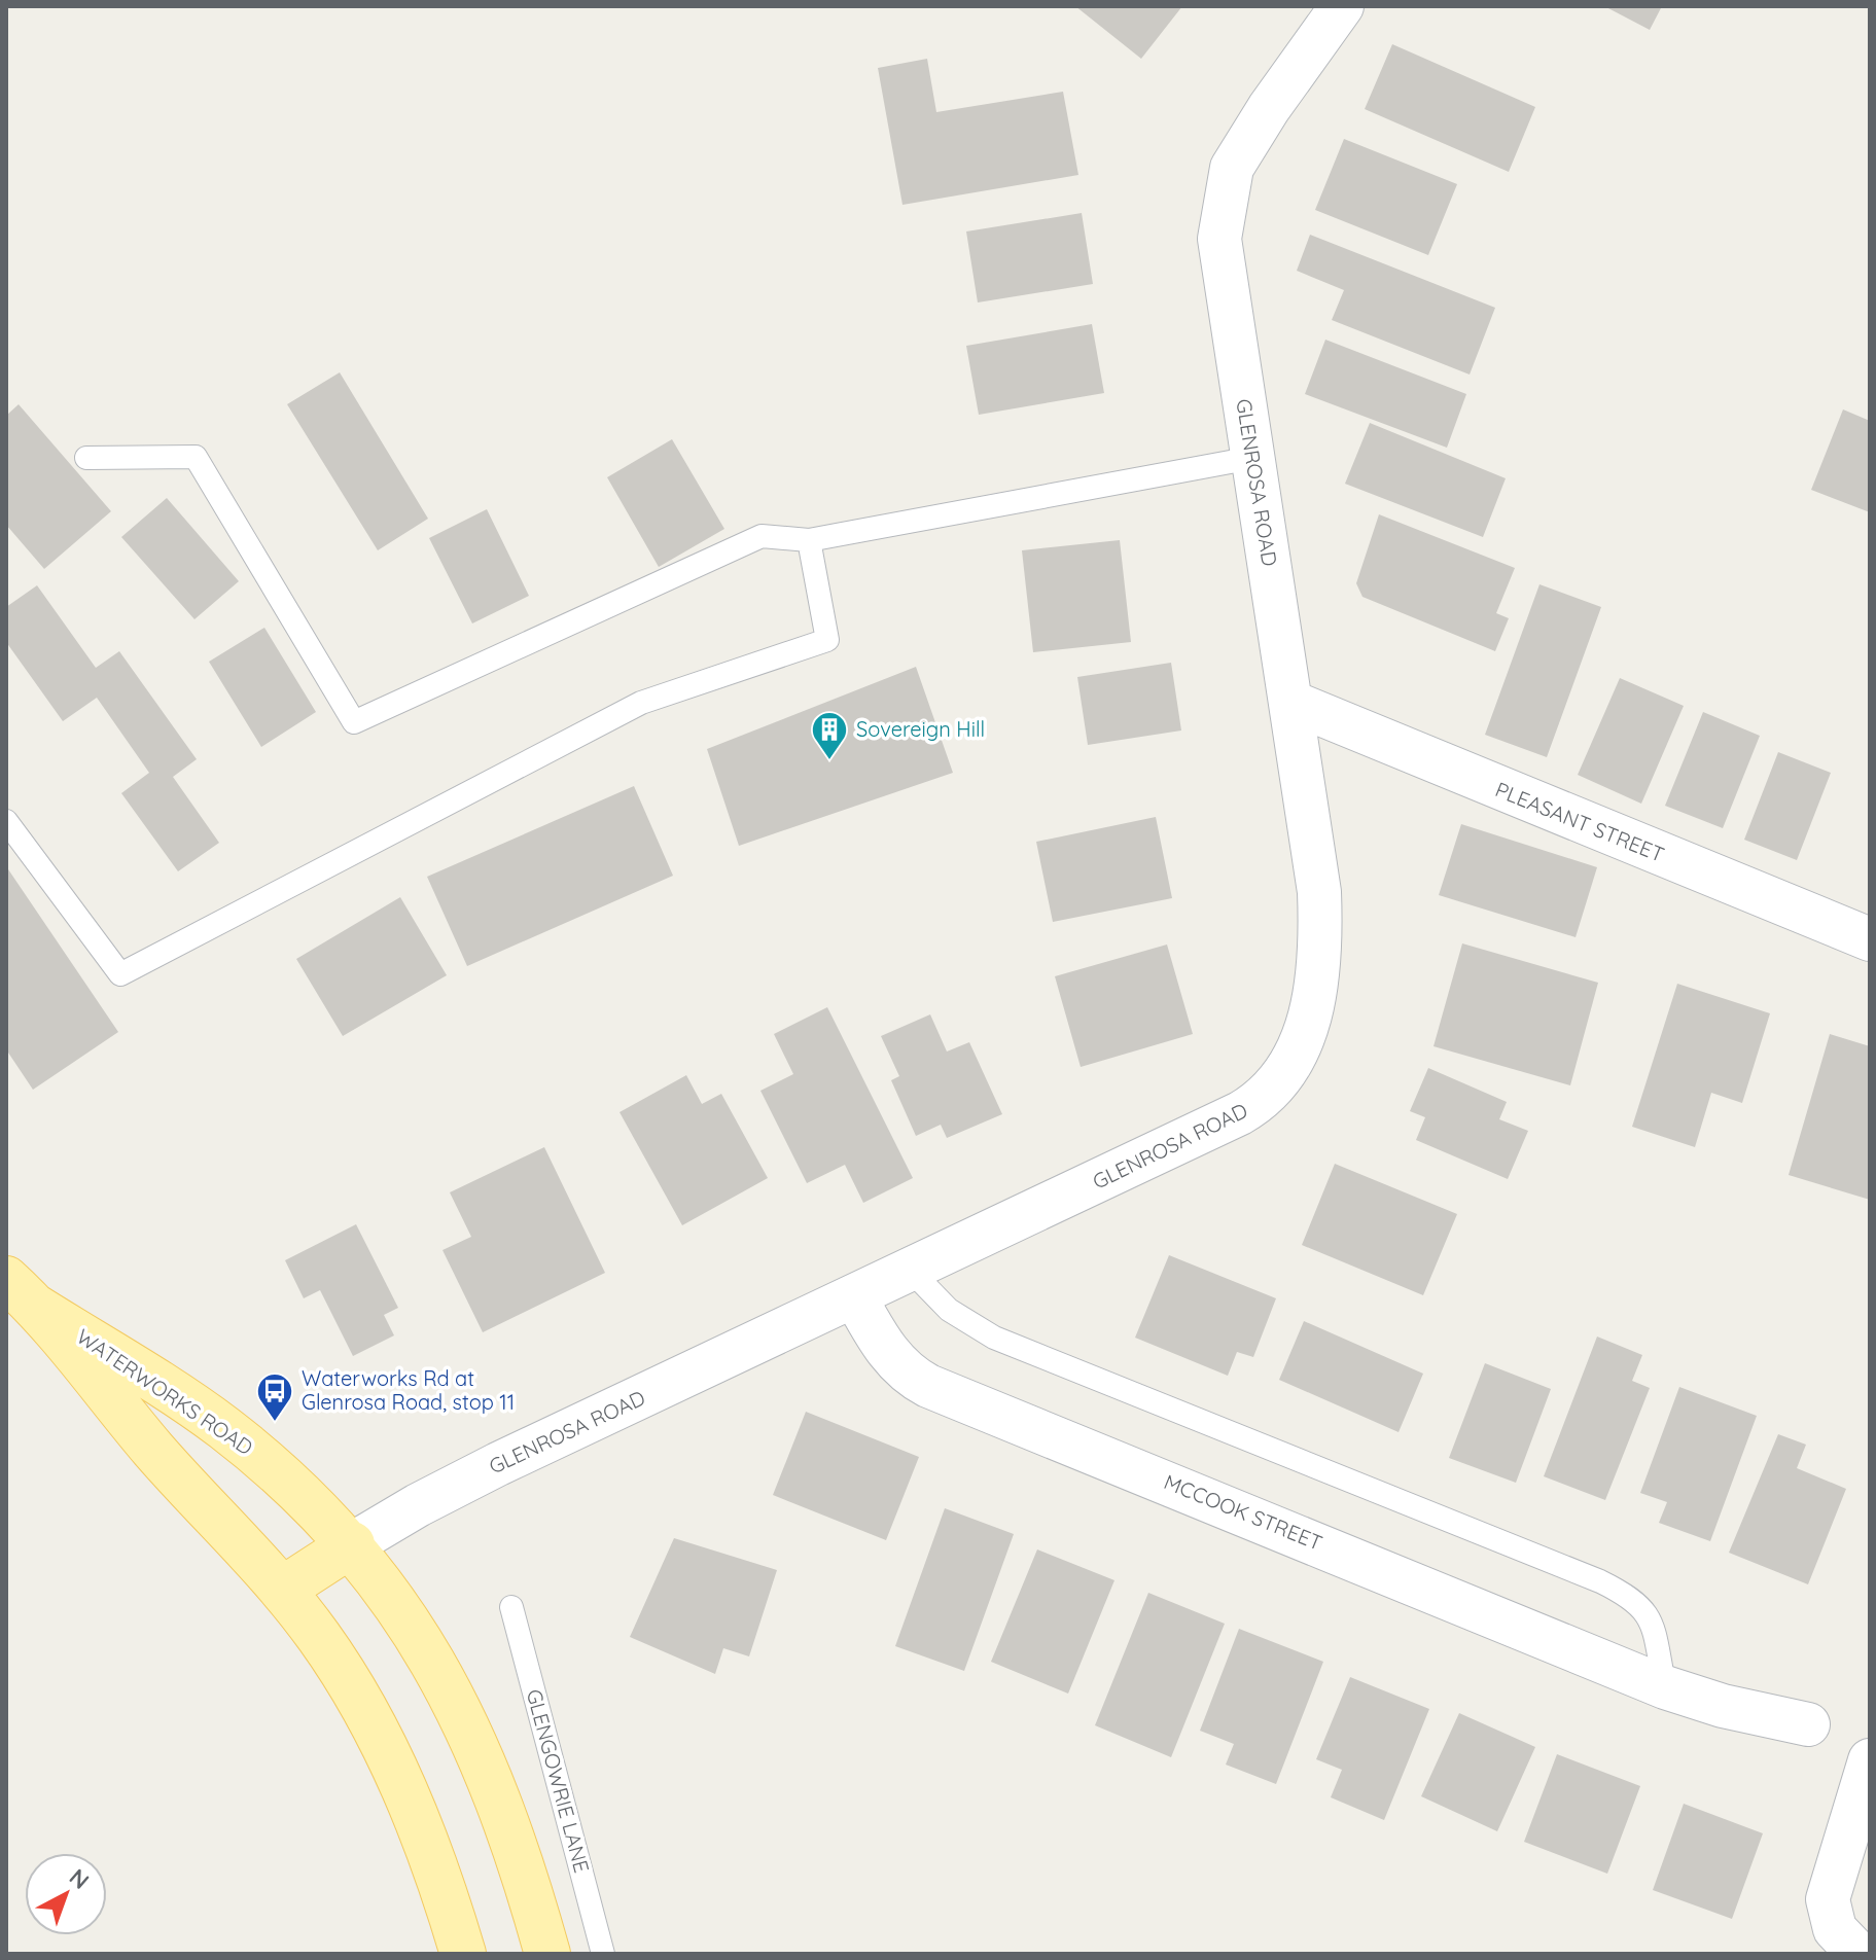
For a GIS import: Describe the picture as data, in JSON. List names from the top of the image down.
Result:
{
  "streets": {
    "main road": ["WATERWORKS ROAD"],
    "street": ["GLENROSA ROAD", "PLEASANT STREET", "MCCOOK STREET"],
    "lane": ["GLENGOWRIE LANE"]
  },
  "crossings": [
    ["GLENROSA ROAD", "PLEASANT STREET"],
    ["GLENROSA ROAD", "WATERWORKS ROAD"],
    ["GLENROSA ROAD", "MCCOOK STREET"]
  ],
  "places": {
    "building": ["Sovereign Hill"],
    "bus stop": ["Waterworks Rd at Glenrosa Road, stop 11"]
  },
  "north": "top right"
}
